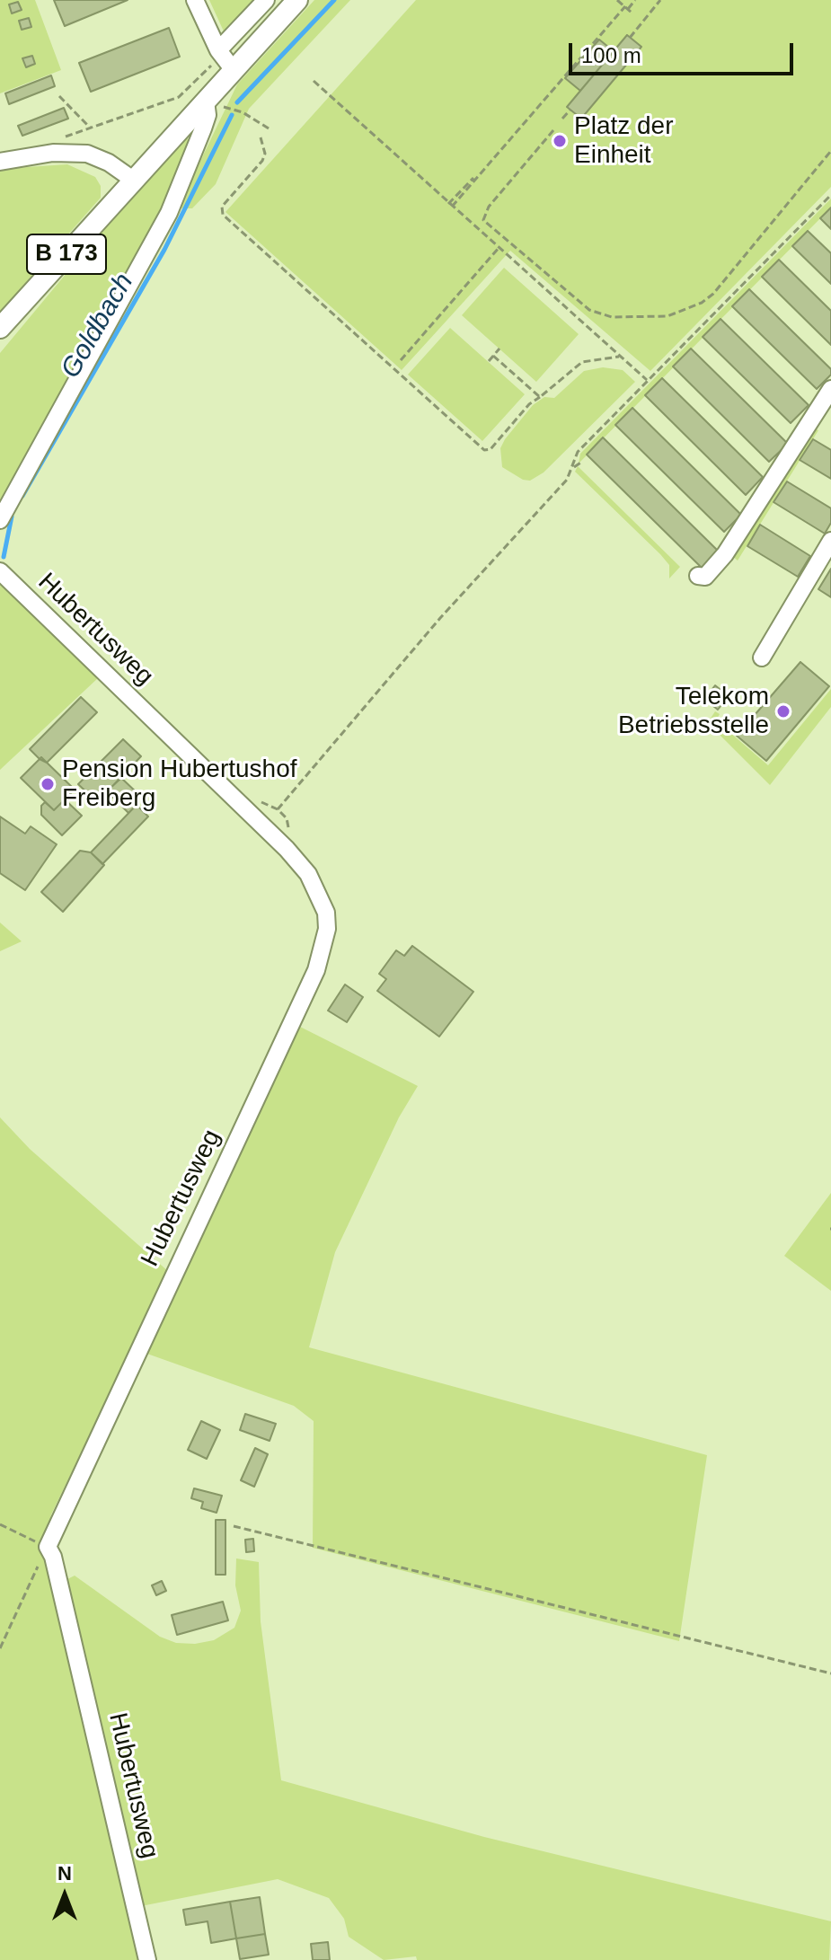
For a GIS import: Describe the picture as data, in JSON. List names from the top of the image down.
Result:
{
  "streets": {
    "main road": ["B 173"],
    "street": ["Hubertusweg"]
  },
  "water": ["Goldbach"],
  "places": ["Platz der Einheit", "Telekom Betriebsstelle", "Pension Hubertushof Freiberg"],
  "scale_bar": "100 m",
  "north": "top"
}
